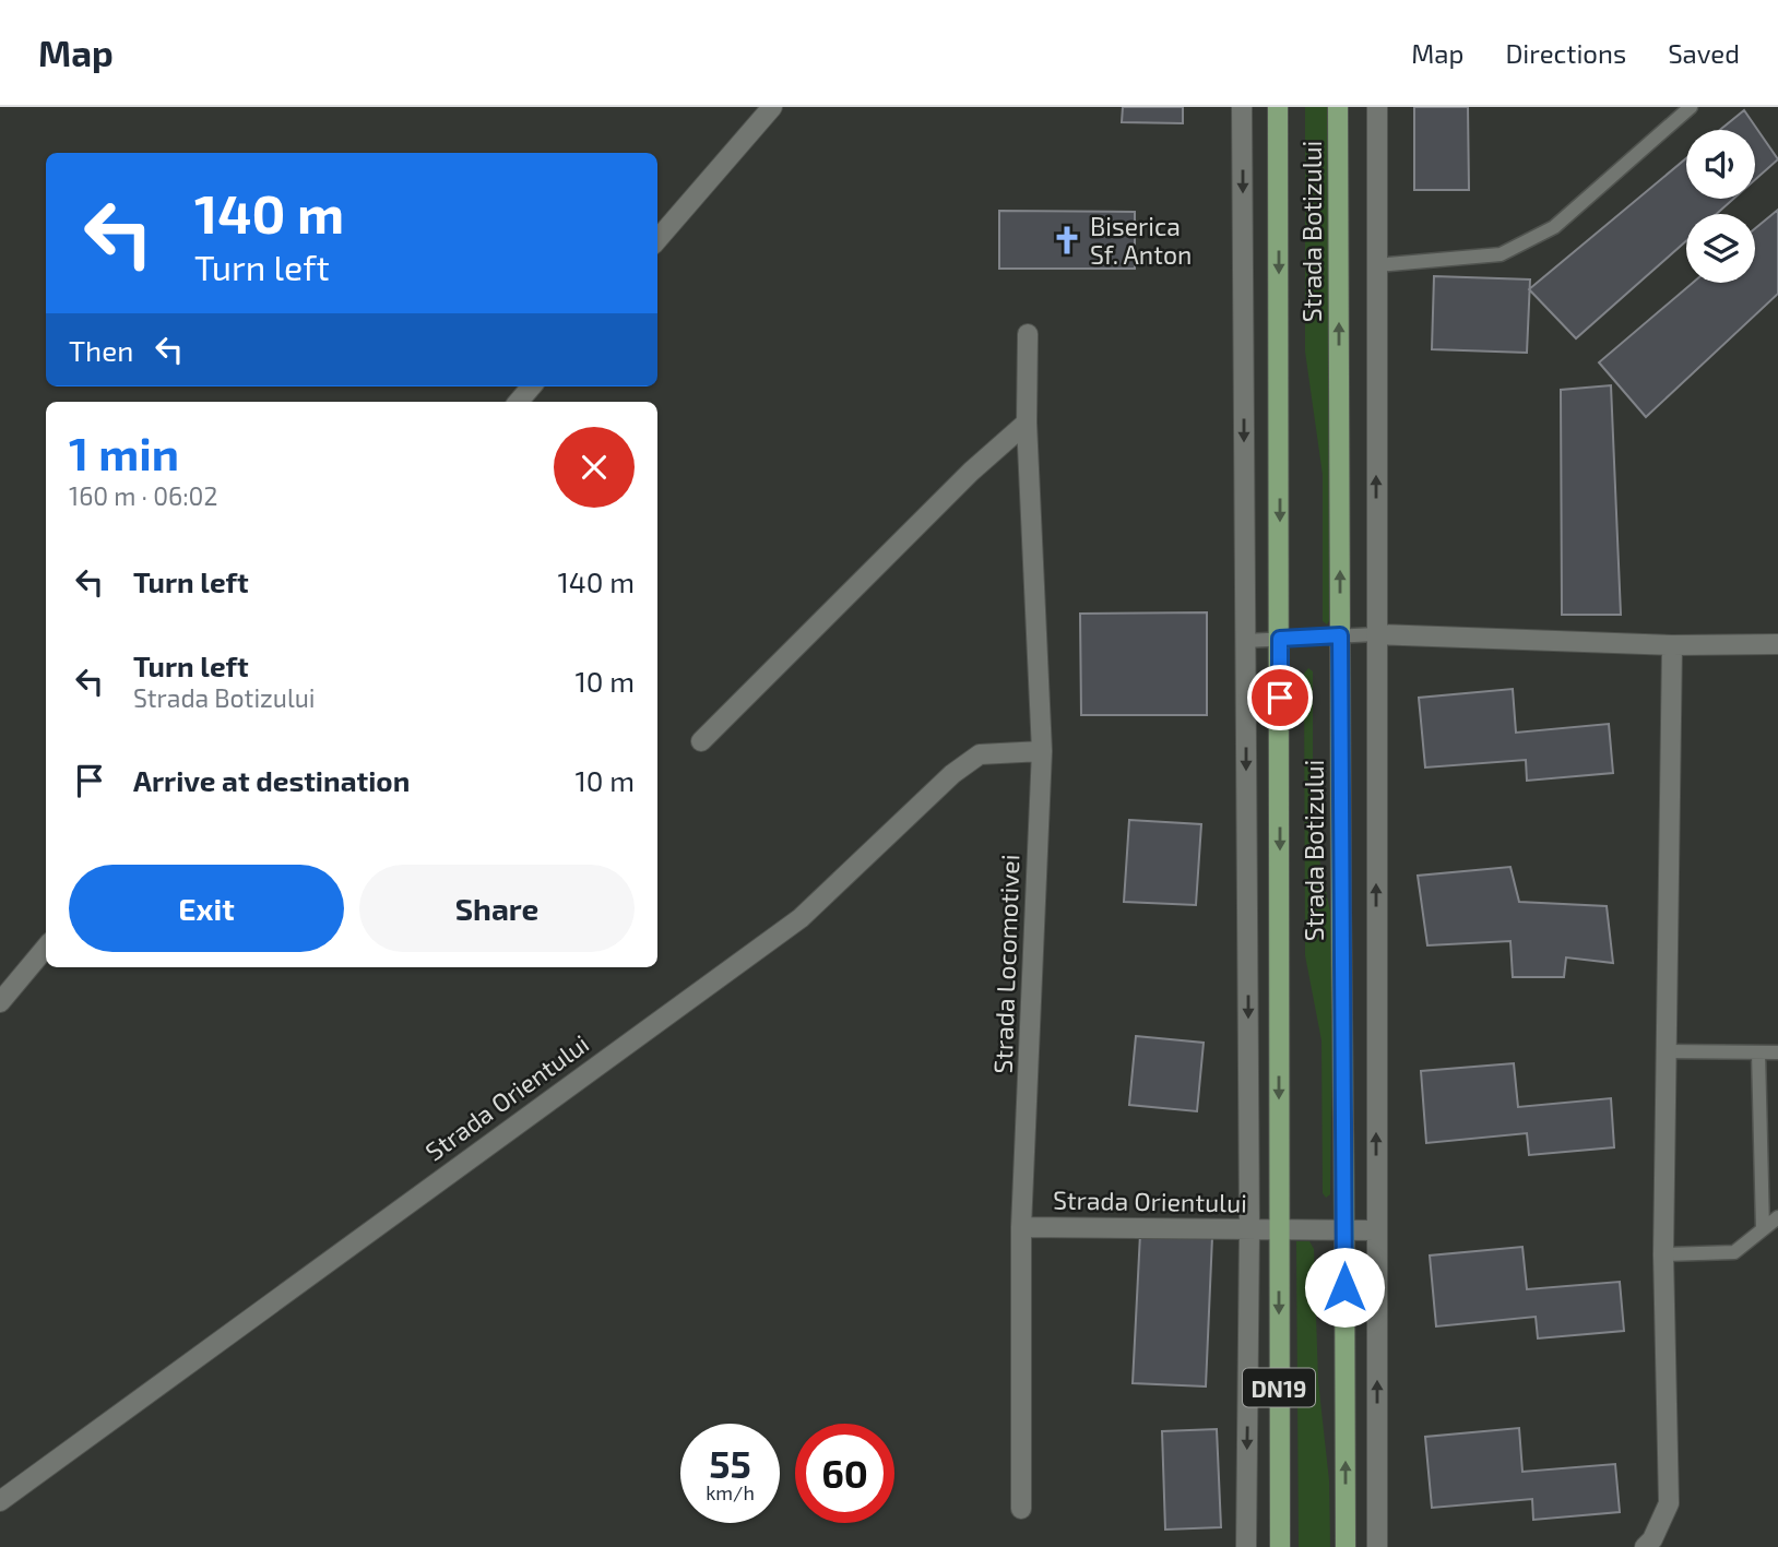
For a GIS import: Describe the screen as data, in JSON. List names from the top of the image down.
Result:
{
  "streets": {
    "main road": ["Strada Botizului", "DN19"],
    "street": ["Strada Locomotivei", "Strada Orientului"]
  },
  "crossings": [
    ["Strada Botizului", "Strada Orientului"],
    ["Strada Locomotivei", "Strada Orientului"]
  ],
  "places": {
    "church": ["Biserica Sf. Anton"]
  },
  "page": {
    "header": "Map",
    "nav": ["Map", "Directions", "Saved"],
    "turn": ["140 m", "Turn left"],
    "then": "Then",
    "heading": ["1 min", "160 m · 06:02"],
    "list": [
      {
        "name": "Turn left",
        "value": "140 m"
      },
      {
        "name": "Turn left",
        "note": "Strada Botizului",
        "value": "10 m"
      },
      {
        "name": "Arrive at destination",
        "value": "10 m"
      }
    ],
    "buttons": ["Exit", "Share"],
    "speed": "55 km/h",
    "limit": "60"
  }
}
